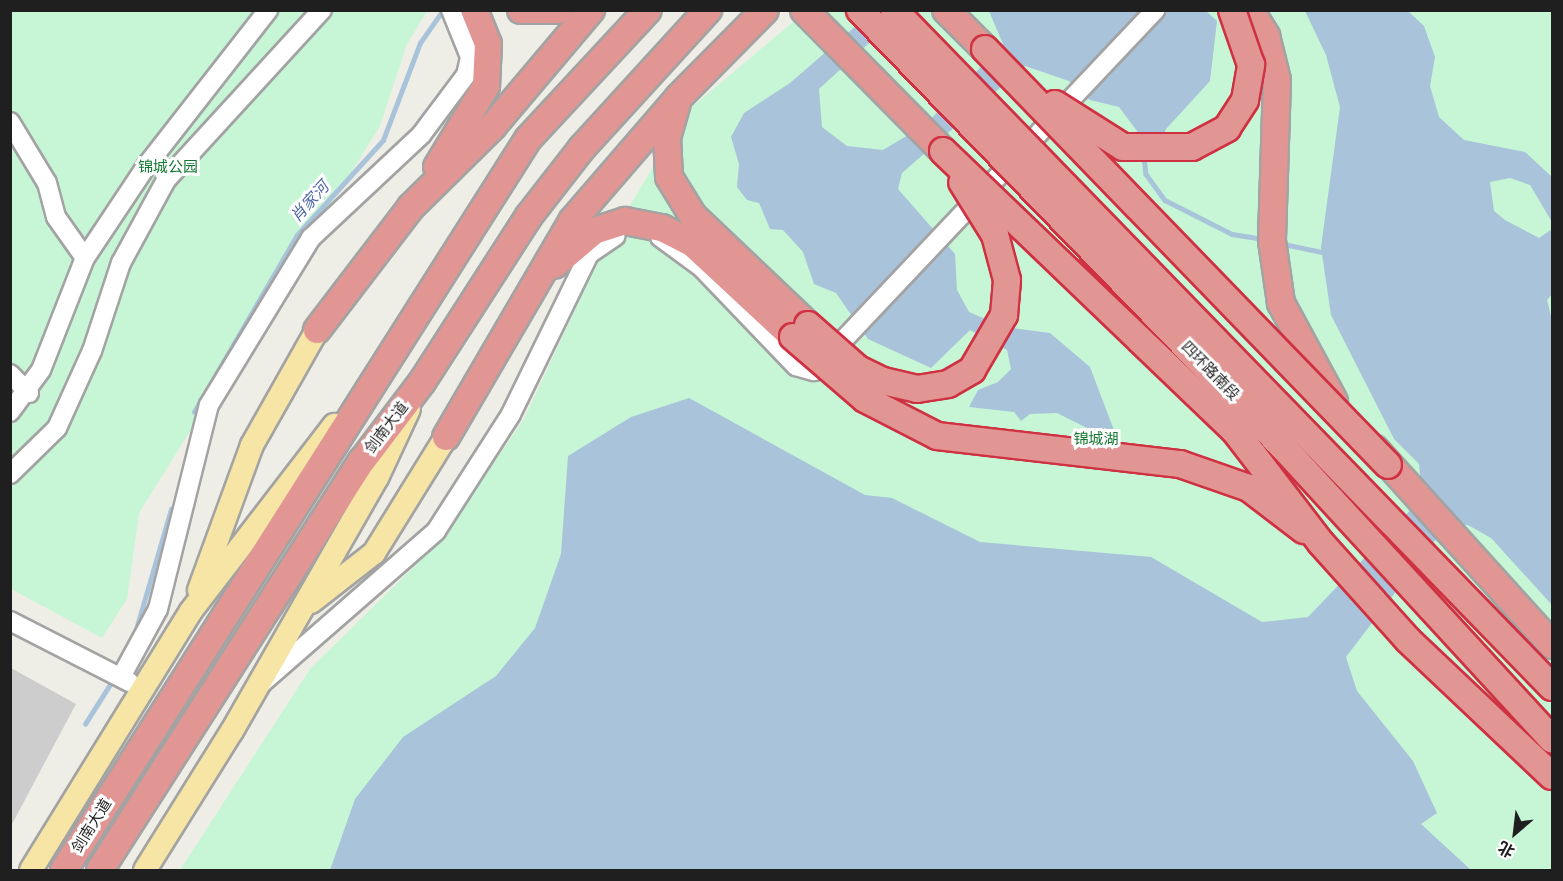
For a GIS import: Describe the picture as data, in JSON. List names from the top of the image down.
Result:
{
  "streets": {
    "highway": ["四环路南段", "剑南大道"]
  },
  "water": ["肖家河"],
  "parks": ["锦城公园", "锦城湖"],
  "north": "bottom left"
}
